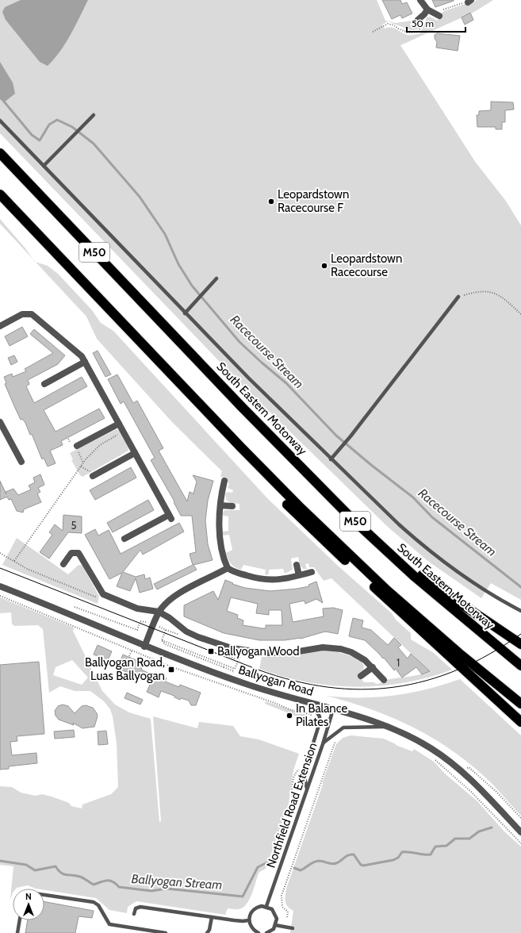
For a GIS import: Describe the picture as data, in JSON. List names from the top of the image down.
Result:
{
  "streets": {
    "highway": ["M50", "South Eastern Motorway"],
    "street": ["Ballyogan Road"],
    "lane": ["Northfield Road Extension"]
  },
  "crossings": [
    ["Ballyogan Road", "Northfield Road Extension"]
  ],
  "water": ["Racecourse Stream", "Ballyogan Stream"],
  "places": {
    "other": ["Leopardstown Racecourse F", "Leopardstown Racecourse", "In Balance Pilates"],
    "transit": ["Ballyogan Wood", "Ballyogan Road, Luas Ballyogan"]
  },
  "house_numbers": ["5", "1"],
  "scale_bar": "50 m",
  "north": "top"
}
